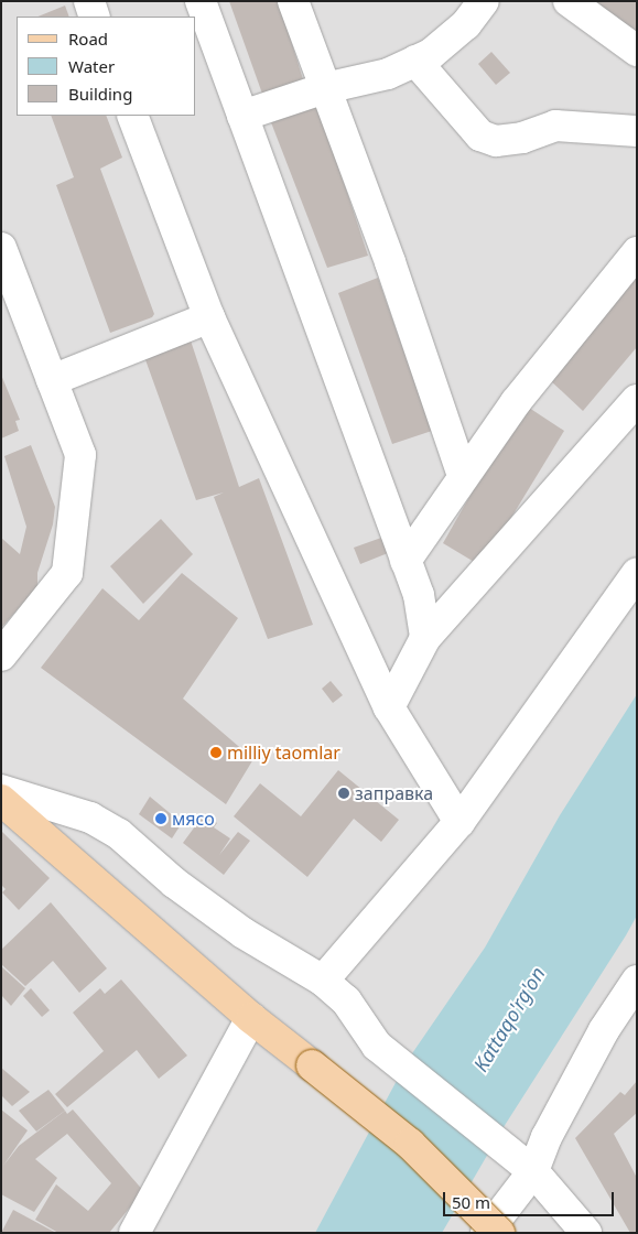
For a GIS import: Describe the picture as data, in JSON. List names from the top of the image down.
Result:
{
  "water": ["Kattaqo'rg'on"],
  "places": ["milliy taomlar", "заправка", "мясо"],
  "legend": ["Road", "Water", "Building"],
  "scale_bar": "50 m"
}
